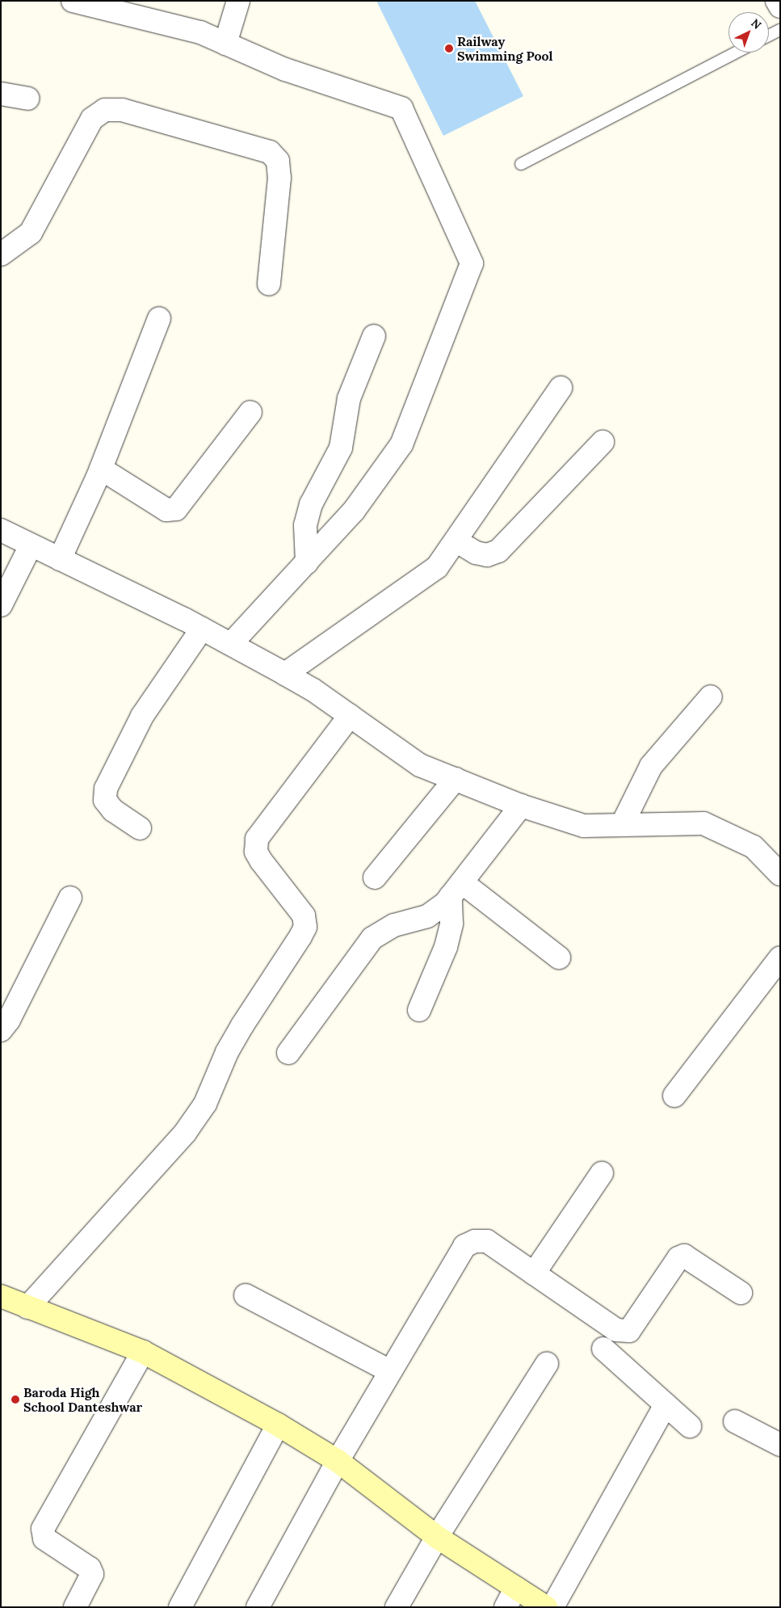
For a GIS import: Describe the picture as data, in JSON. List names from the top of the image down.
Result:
{
  "places": ["Railway Swimming Pool", "Baroda High School Danteshwar"],
  "north": "top right"
}
